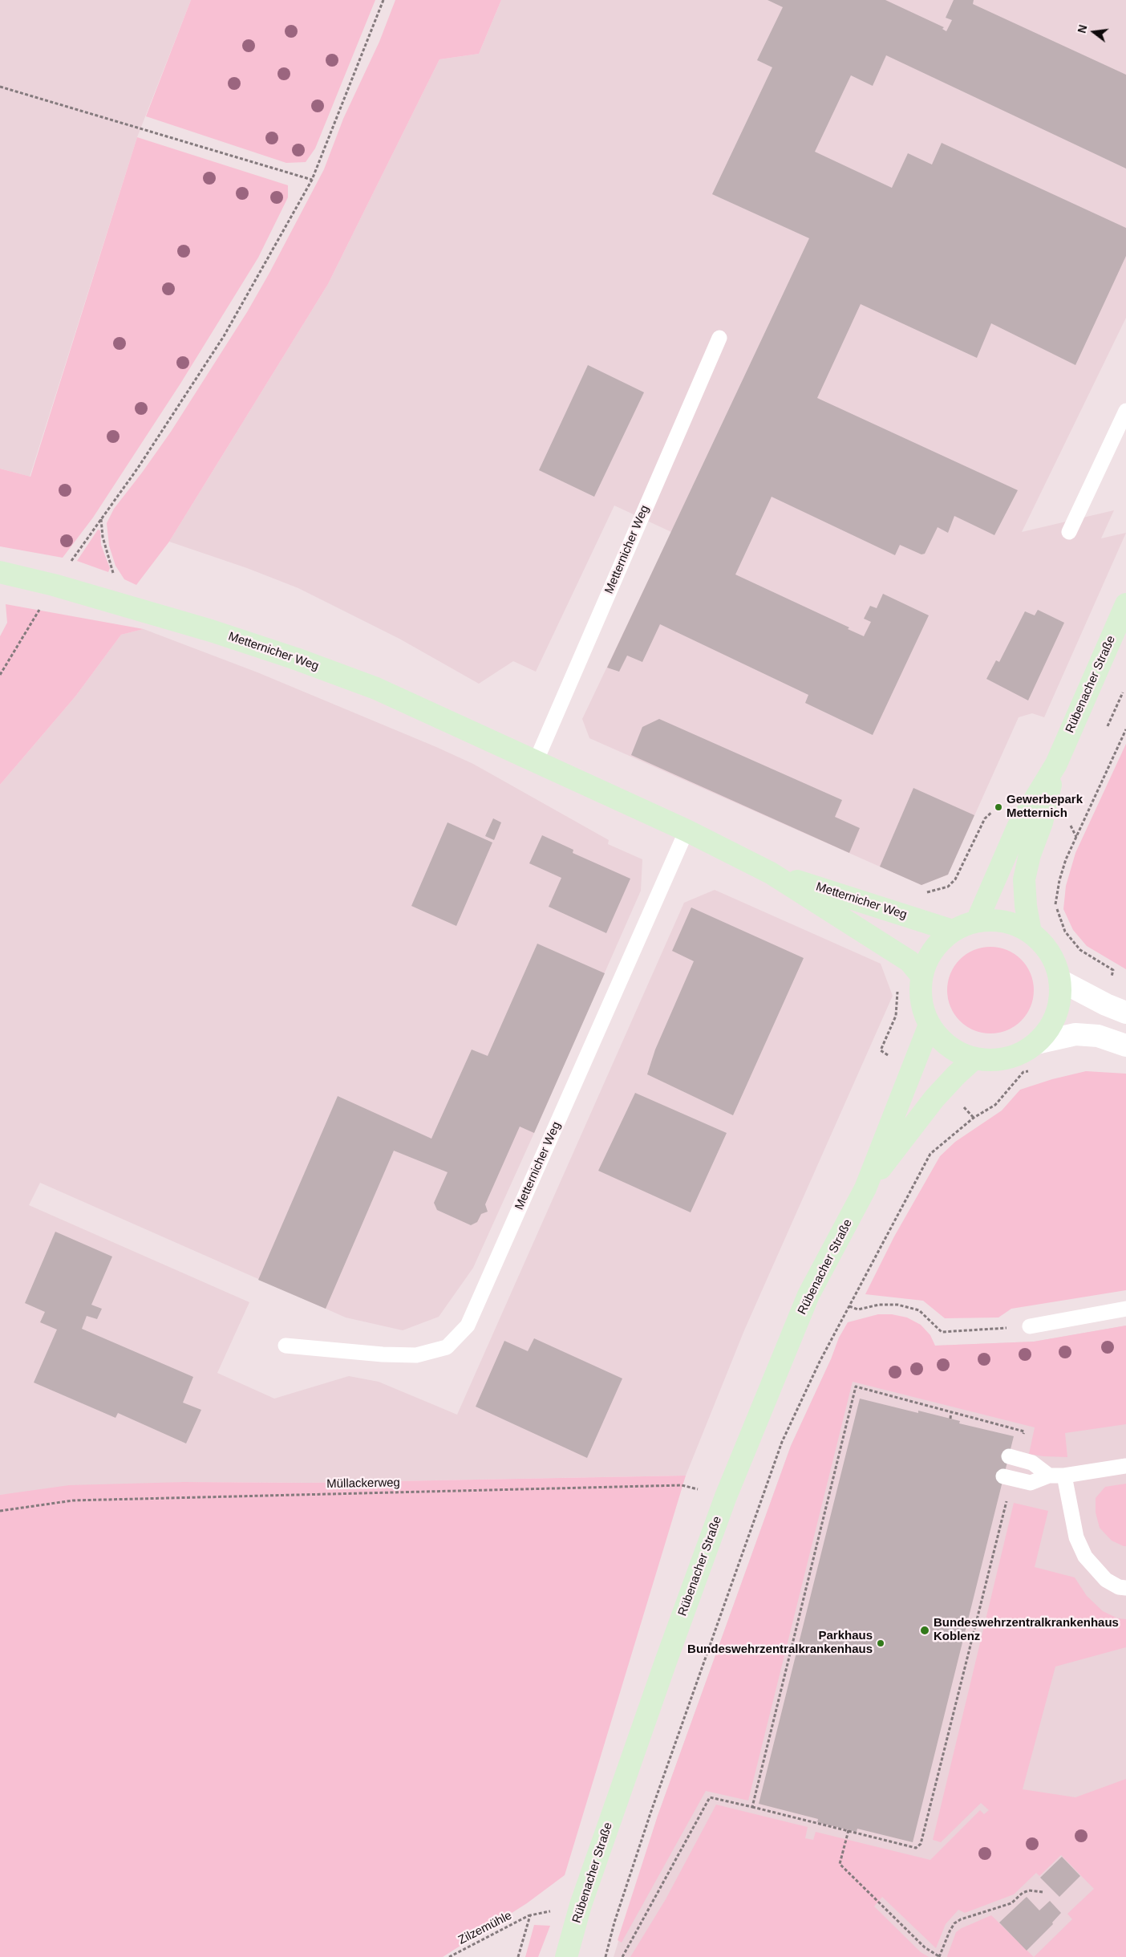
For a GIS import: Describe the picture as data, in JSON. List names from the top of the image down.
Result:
{
  "streets": {
    "main road": ["Metternicher Weg", "Rübenacher Straße"],
    "path": ["Müllackerweg", "Zilzemühle"]
  },
  "crossings": [
    ["Metternicher Weg", "Rübenacher Straße"],
    ["Rübenacher Straße", "Müllackerweg"],
    ["Rübenacher Straße", "Zilzemühle"]
  ],
  "places": ["Gewerbepark Metternich", "Bundeswehrzentralkrankenhaus Koblenz", "Parkhaus Bundeswehrzentralkrankenhaus"],
  "north": "left"
}
